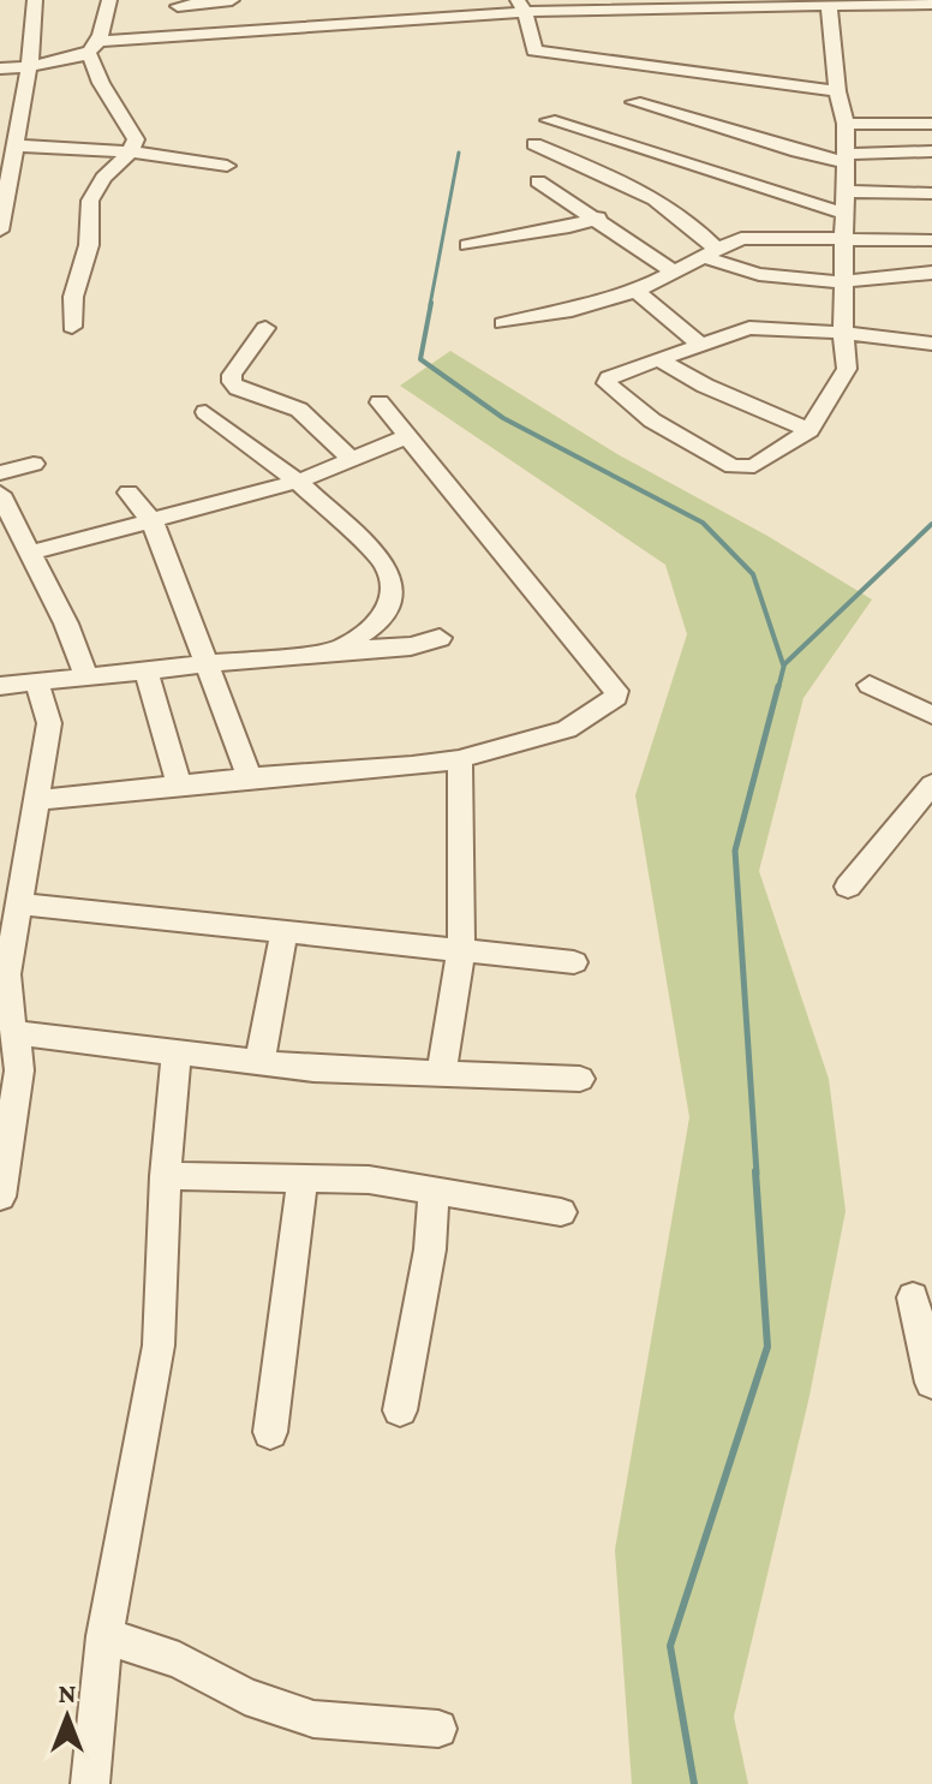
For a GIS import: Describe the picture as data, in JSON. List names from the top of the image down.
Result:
{
  "north": "top"
}
